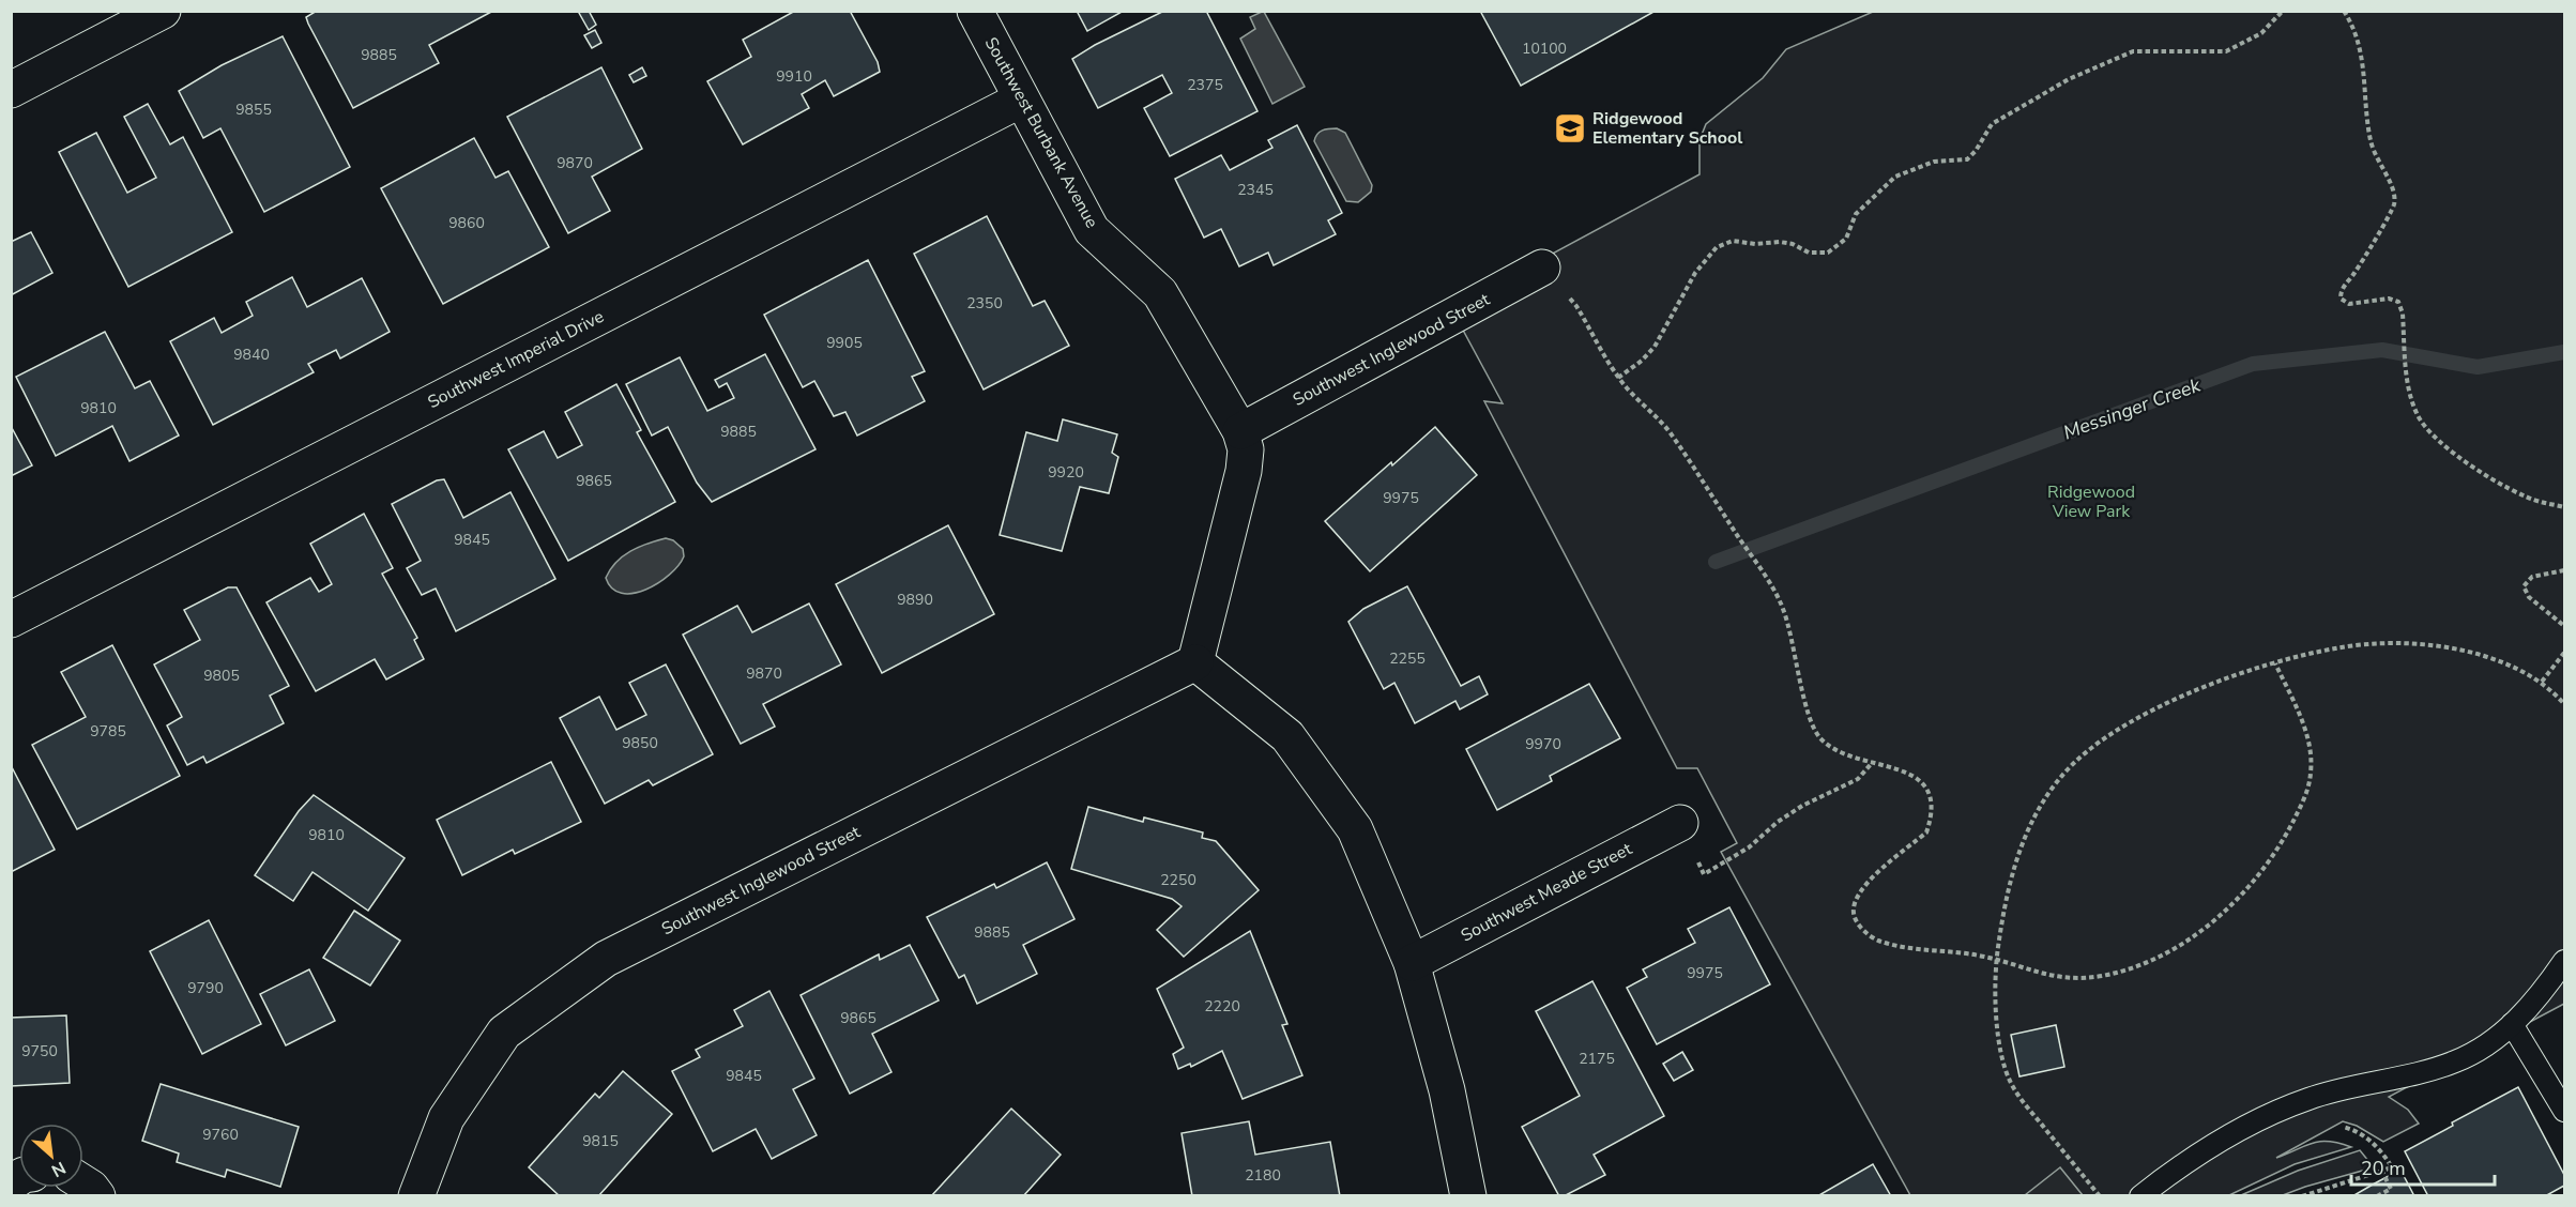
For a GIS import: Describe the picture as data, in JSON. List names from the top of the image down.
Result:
{
  "streets": {
    "street": [
      "Southwest Burbank Avenue",
      "Southwest Inglewood Street",
      "Southwest Imperial Drive",
      "Southwest Meade Street"
    ]
  },
  "crossings": [
    ["Southwest Burbank Avenue", "Southwest Inglewood Street"],
    ["Southwest Burbank Avenue", "Southwest Imperial Drive"]
  ],
  "water": ["Messinger Creek"],
  "parks": ["Ridgewood View Park"],
  "places": {
    "school or university": ["Ridgewood Elementary School"]
  },
  "house_numbers": [
    "10100",
    "9885",
    "9910",
    "2375",
    "9855",
    "9870",
    "2345",
    "9860",
    "2350",
    "9905",
    "9840",
    "9810",
    "9885",
    "9920",
    "9865",
    "9975",
    "9845",
    "9890",
    "2255",
    "9870",
    "9805",
    "9785",
    "9850",
    "9970",
    "9810",
    "2250",
    "9885",
    "9975",
    "9790",
    "2220",
    "9865",
    "9750",
    "2175",
    "9845",
    "9760",
    "9815",
    "2180"
  ],
  "scale_bar": "20 m",
  "north": "bottom right"
}
